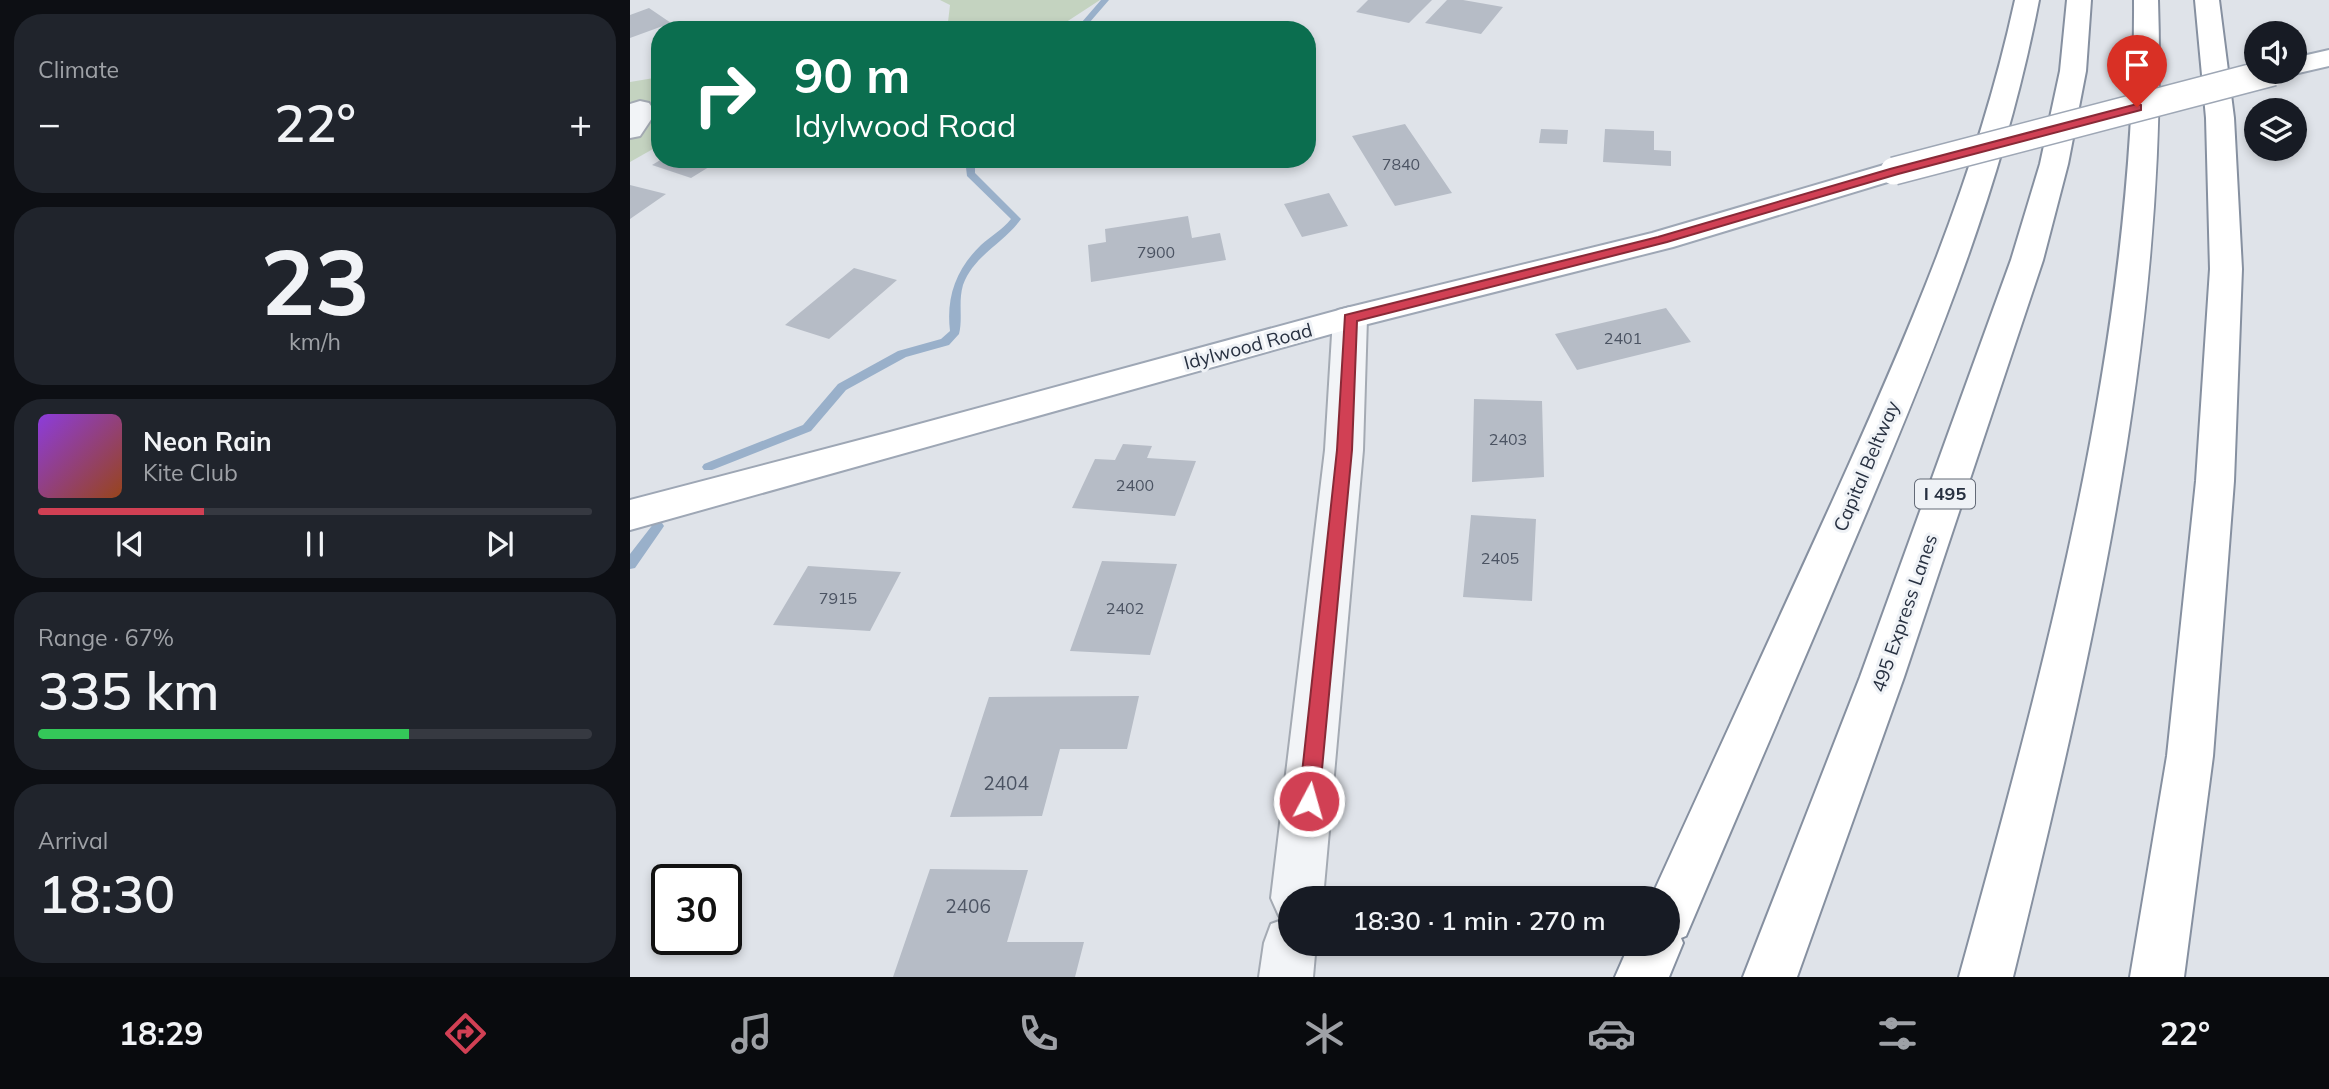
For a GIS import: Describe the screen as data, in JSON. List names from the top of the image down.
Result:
{
  "streets": {
    "main road": [
      "Idylwood Road",
      "Capital Beltway",
      "I 495",
      "495 Express Lanes"
    ]
  },
  "house_numbers": [
    "7840",
    "7900",
    "2401",
    "2403",
    "2400",
    "2405",
    "7915",
    "2402",
    "2404",
    "2406"
  ],
  "page": {
    "tile": [
      "Climate",
      ["23", "km/h"],
      ["Range · 67%", "335 km"],
      ["Arrival", "18:30"]
    ],
    "turn": ["90 m", "Idylwood Road"],
    "heat": ["−", "22°", "+"],
    "song": ["Neon Rain", "Kite Club"],
    "limit": "30",
    "trip": "18:30 · 1 min · 270 m",
    "tabs": ["18:29", "22°"]
  }
}
